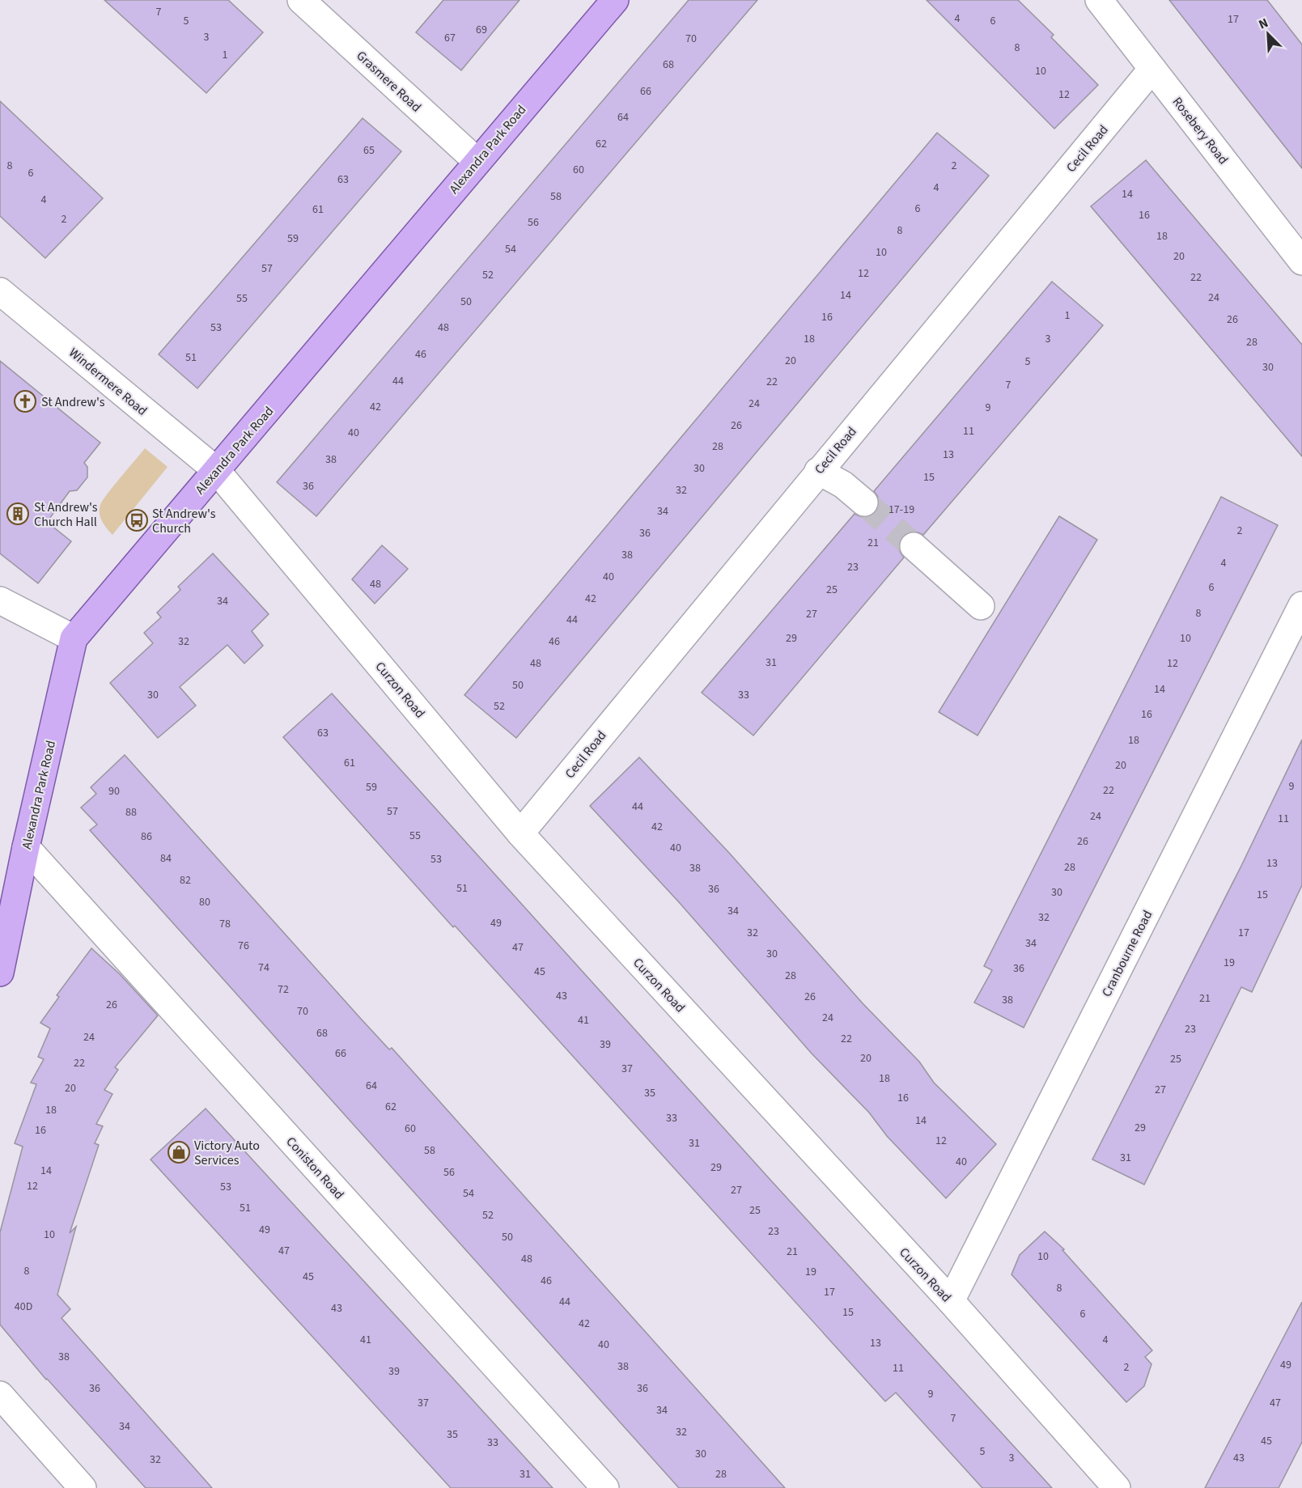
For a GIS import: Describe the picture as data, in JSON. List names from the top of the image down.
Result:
{
  "streets": {
    "main road": ["Alexandra Park Road"],
    "street": [
      "Grasmere Road",
      "Rosebery Road",
      "Cecil Road",
      "Windermere Road",
      "Curzon Road",
      "Cranbourne Road",
      "Coniston Road"
    ]
  },
  "crossings": [
    ["Grasmere Road", "Alexandra Park Road"],
    ["Rosebery Road", "Cecil Road"],
    ["Cecil Road", "Curzon Road"],
    ["Alexandra Park Road", "Windermere Road"],
    ["Alexandra Park Road", "Curzon Road"],
    ["Alexandra Park Road", "Coniston Road"],
    ["Windermere Road", "Curzon Road"],
    ["Curzon Road", "Cranbourne Road"]
  ],
  "places": {
    "church": ["St Andrew's"],
    "building": ["St Andrew's Church Hall"],
    "bus stop": ["St Andrew's Church"],
    "shop": ["Victory Auto Services"]
  },
  "house_numbers": [
    "7",
    "4",
    "17",
    "5",
    "6",
    "69",
    "3",
    "67",
    "70",
    "8",
    "1",
    "68",
    "10",
    "66",
    "12",
    "64",
    "62",
    "65",
    "8",
    "2",
    "60",
    "6",
    "63",
    "4",
    "14",
    "58",
    "4",
    "6",
    "61",
    "16",
    "2",
    "56",
    "8",
    "18",
    "59",
    "54",
    "10",
    "20",
    "57",
    "12",
    "52",
    "22",
    "14",
    "24",
    "55",
    "50",
    "1",
    "16",
    "26",
    "53",
    "48",
    "18",
    "3",
    "28",
    "46",
    "51",
    "20",
    "5",
    "30",
    "44",
    "22",
    "7",
    "24",
    "42",
    "9",
    "26",
    "11",
    "40",
    "28",
    "13",
    "38",
    "30",
    "15",
    "36",
    "32",
    "17-19",
    "34",
    "2",
    "36",
    "21",
    "38",
    "4",
    "23",
    "40",
    "48",
    "6",
    "25",
    "42",
    "34",
    "8",
    "27",
    "44",
    "29",
    "10",
    "32",
    "46",
    "31",
    "48",
    "12",
    "50",
    "14",
    "30",
    "33",
    "52",
    "16",
    "63",
    "18",
    "61",
    "20",
    "9",
    "59",
    "22",
    "90",
    "44",
    "57",
    "88",
    "24",
    "11",
    "42",
    "55",
    "86",
    "26",
    "40",
    "84",
    "53",
    "13",
    "28",
    "38",
    "82",
    "51",
    "36",
    "30",
    "15",
    "80",
    "34",
    "32",
    "49",
    "78",
    "32",
    "17",
    "34",
    "76",
    "47",
    "30",
    "19",
    "74",
    "36",
    "45",
    "28",
    "72",
    "43",
    "26",
    "21",
    "38",
    "26",
    "70",
    "24",
    "41",
    "23",
    "68",
    "24",
    "22",
    "39",
    "66",
    "20",
    "25",
    "22",
    "37",
    "18",
    "64",
    "20",
    "27",
    "35",
    "16",
    "62",
    "18",
    "33",
    "14",
    "29",
    "60",
    "16",
    "12",
    "31",
    "58",
    "31",
    "40",
    "29",
    "14",
    "56",
    "12",
    "53",
    "27",
    "54",
    "51",
    "25",
    "52",
    "49",
    "23",
    "10",
    "50",
    "47",
    "21",
    "10",
    "48",
    "8",
    "19",
    "45",
    "46",
    "8",
    "17",
    "44",
    "40D",
    "43",
    "15",
    "6",
    "42",
    "41",
    "4",
    "13",
    "40",
    "38",
    "49",
    "38",
    "2",
    "11",
    "39",
    "36",
    "36",
    "9",
    "37",
    "47",
    "34",
    "7",
    "34",
    "32",
    "35",
    "45",
    "33",
    "5",
    "30",
    "3",
    "43",
    "32",
    "31",
    "28"
  ],
  "north": "top left"
}
